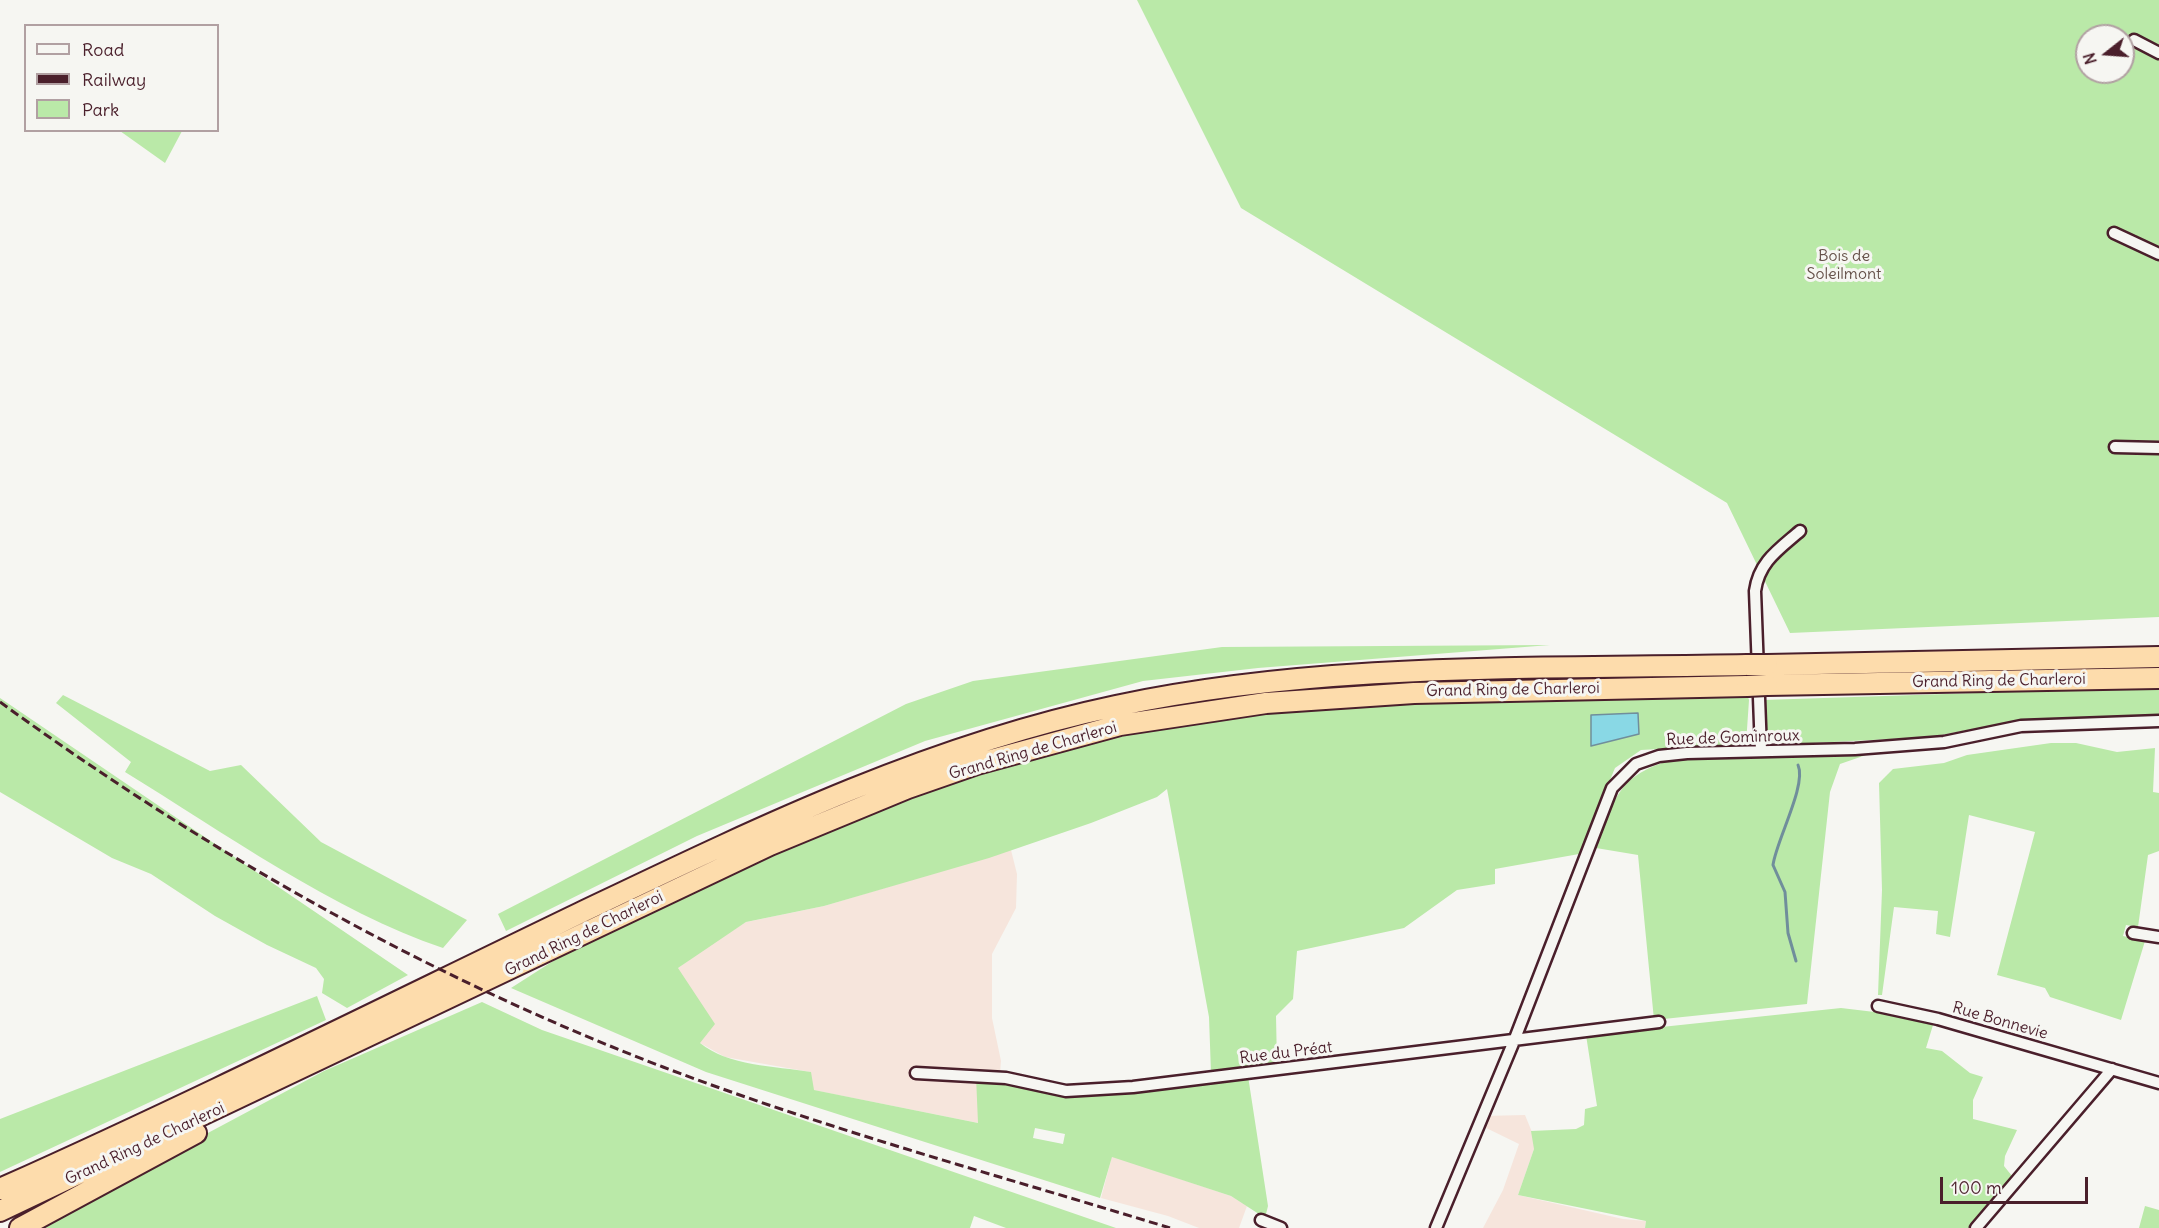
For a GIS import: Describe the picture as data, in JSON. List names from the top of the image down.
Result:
{
  "streets": {
    "highway": ["Grand Ring de Charleroi"],
    "street": ["Rue de Gominroux", "Rue Bonnevie", "Rue du Préat"]
  },
  "crossings": [
    ["Rue de Gominroux", "Rue du Préat"]
  ],
  "parks": ["Bois de Soleilmont"],
  "legend": ["Road", "Railway", "Park"],
  "scale_bar": "100 m",
  "north": "left"
}
